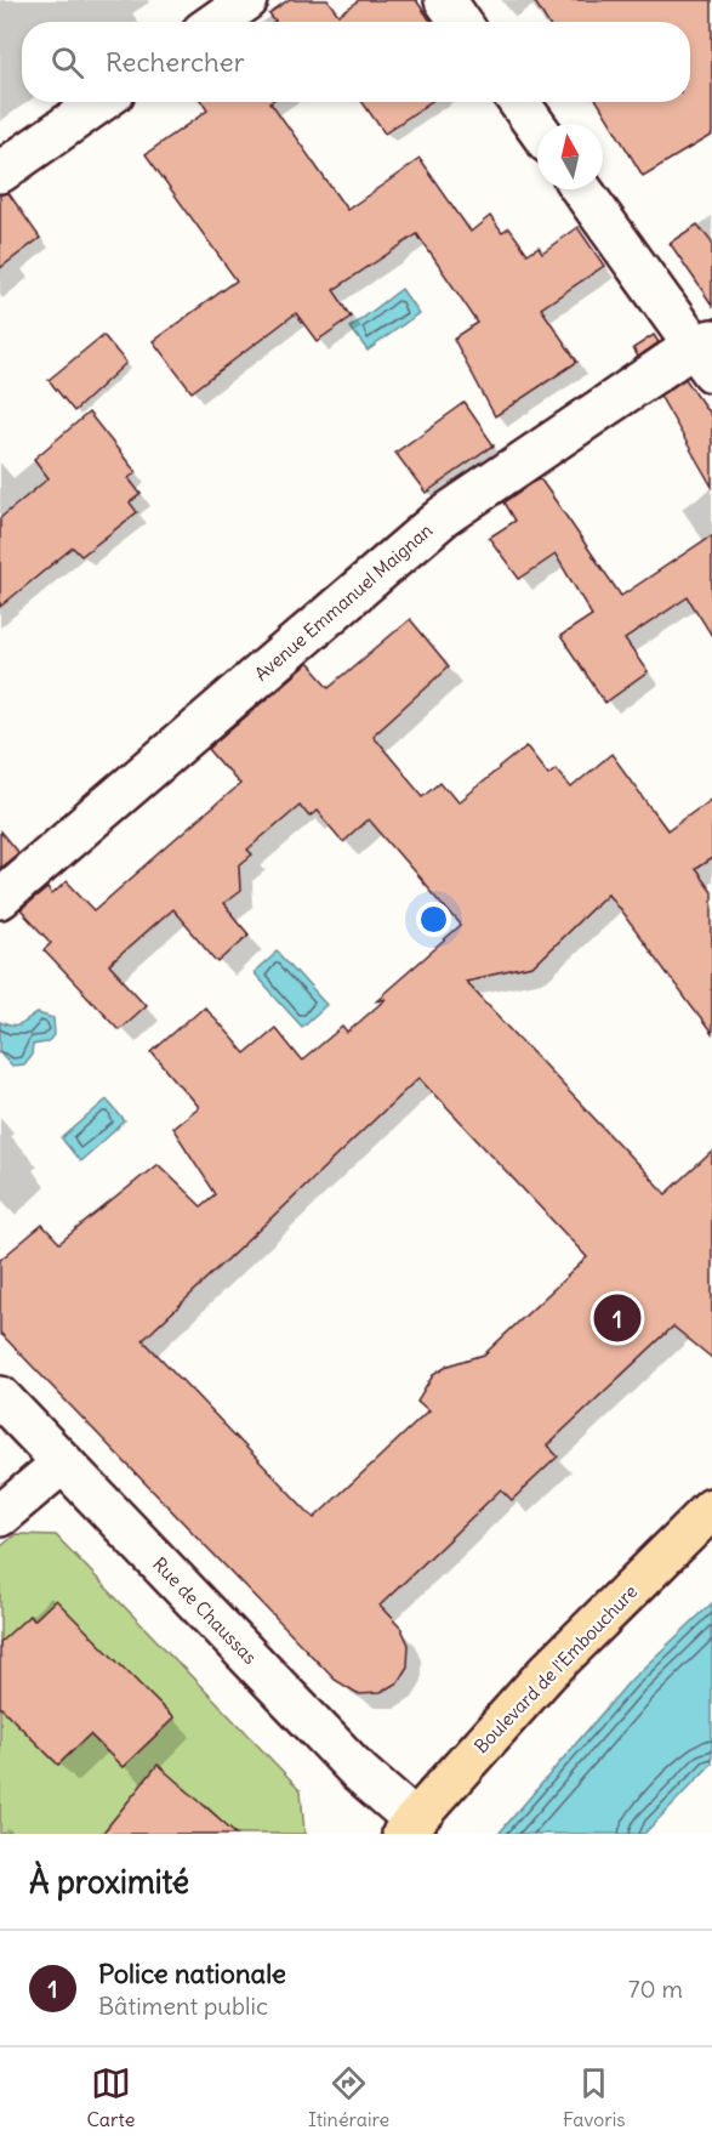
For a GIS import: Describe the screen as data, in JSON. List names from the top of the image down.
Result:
{
  "streets": {
    "main road": ["Boulevard de l'Embouchure"],
    "street": ["Avenue Emmanuel Maignan", "Rue de Chaussas"]
  },
  "crossings": [
    ["Rue de Chaussas", "Boulevard de l'Embouchure"]
  ],
  "north": "top",
  "page": {
    "search": "Rechercher",
    "pins": "1",
    "heading": "À proximité",
    "list": [
      {
        "mark": "1",
        "name": "Police nationale",
        "note": "Bâtiment public",
        "value": "70 m"
      }
    ],
    "nav": ["Carte", "Itinéraire", "Favoris"]
  }
}
